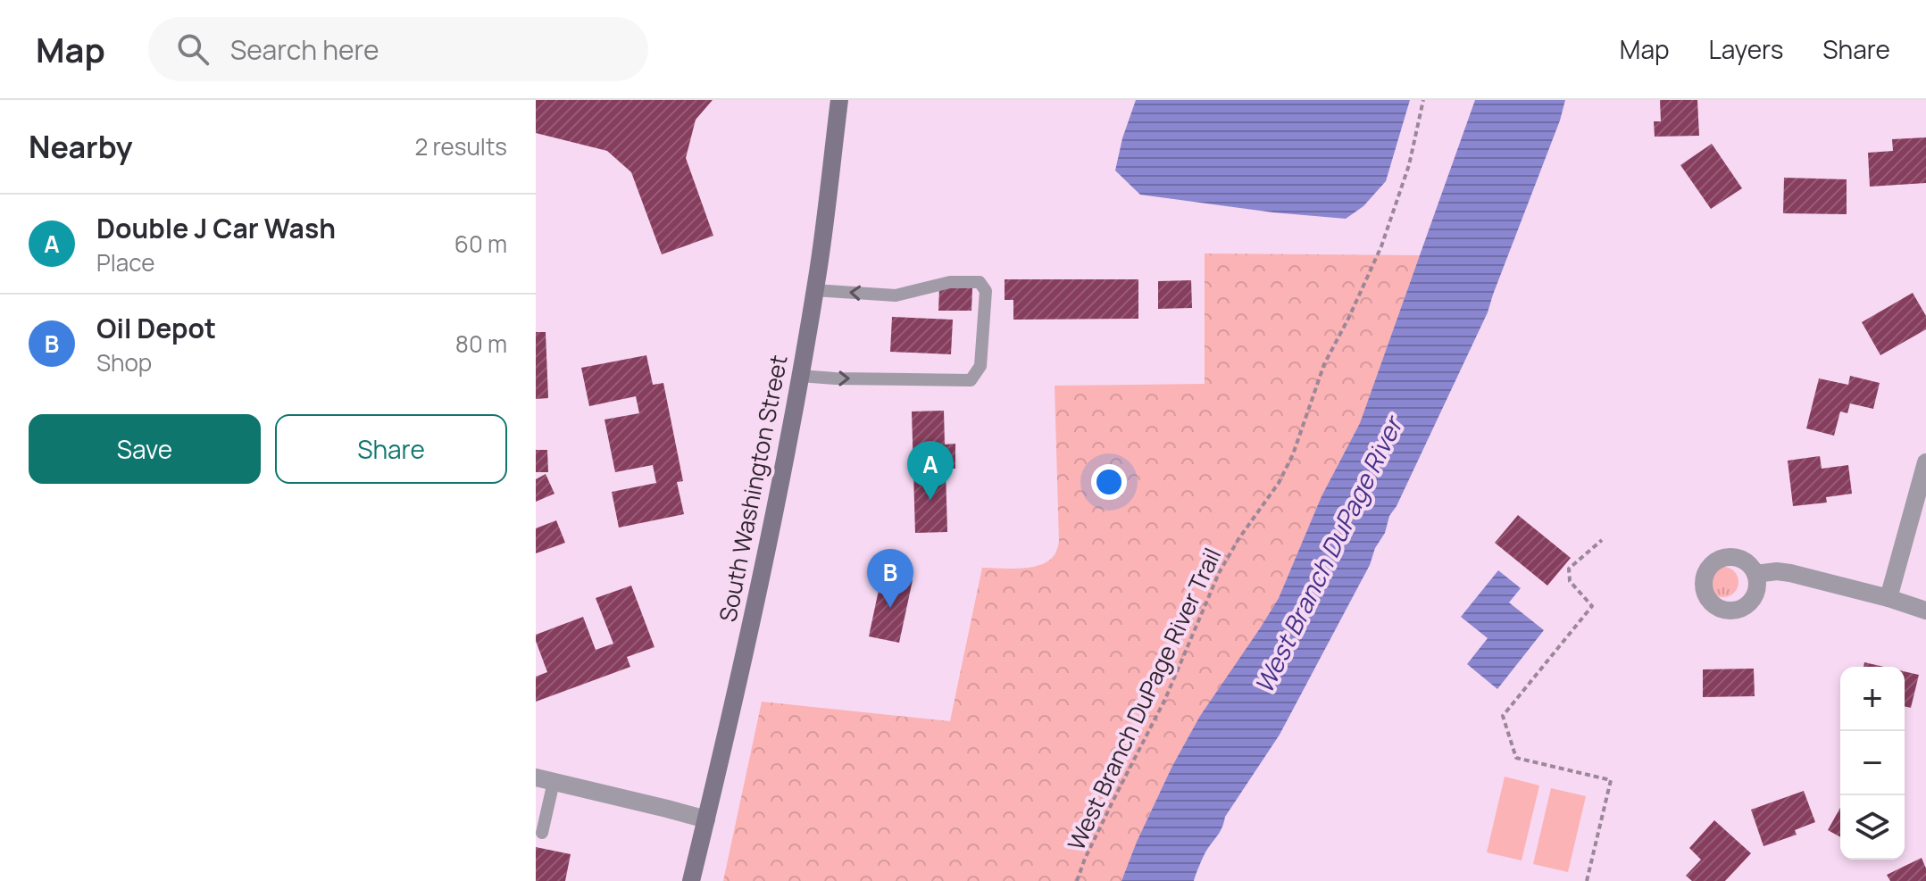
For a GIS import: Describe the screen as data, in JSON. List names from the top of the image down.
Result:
{
  "streets": {
    "main road": ["South Washington Street"],
    "path": ["West Branch DuPage River Trail"]
  },
  "water": ["West Branch DuPage River"],
  "page": {
    "header": "Map",
    "search": "Search here",
    "nav": ["Map", "Layers", "Share"],
    "heading": ["Nearby", "2 results"],
    "list": [
      {
        "mark": "A",
        "name": "Double J Car Wash",
        "note": "Place",
        "value": "60 m"
      },
      {
        "mark": "B",
        "name": "Oil Depot",
        "note": "Shop",
        "value": "80 m"
      }
    ],
    "buttons": ["Save", "Share"],
    "pins": ["A", "B"],
    "map_buttons": ["+", "−"]
  }
}
